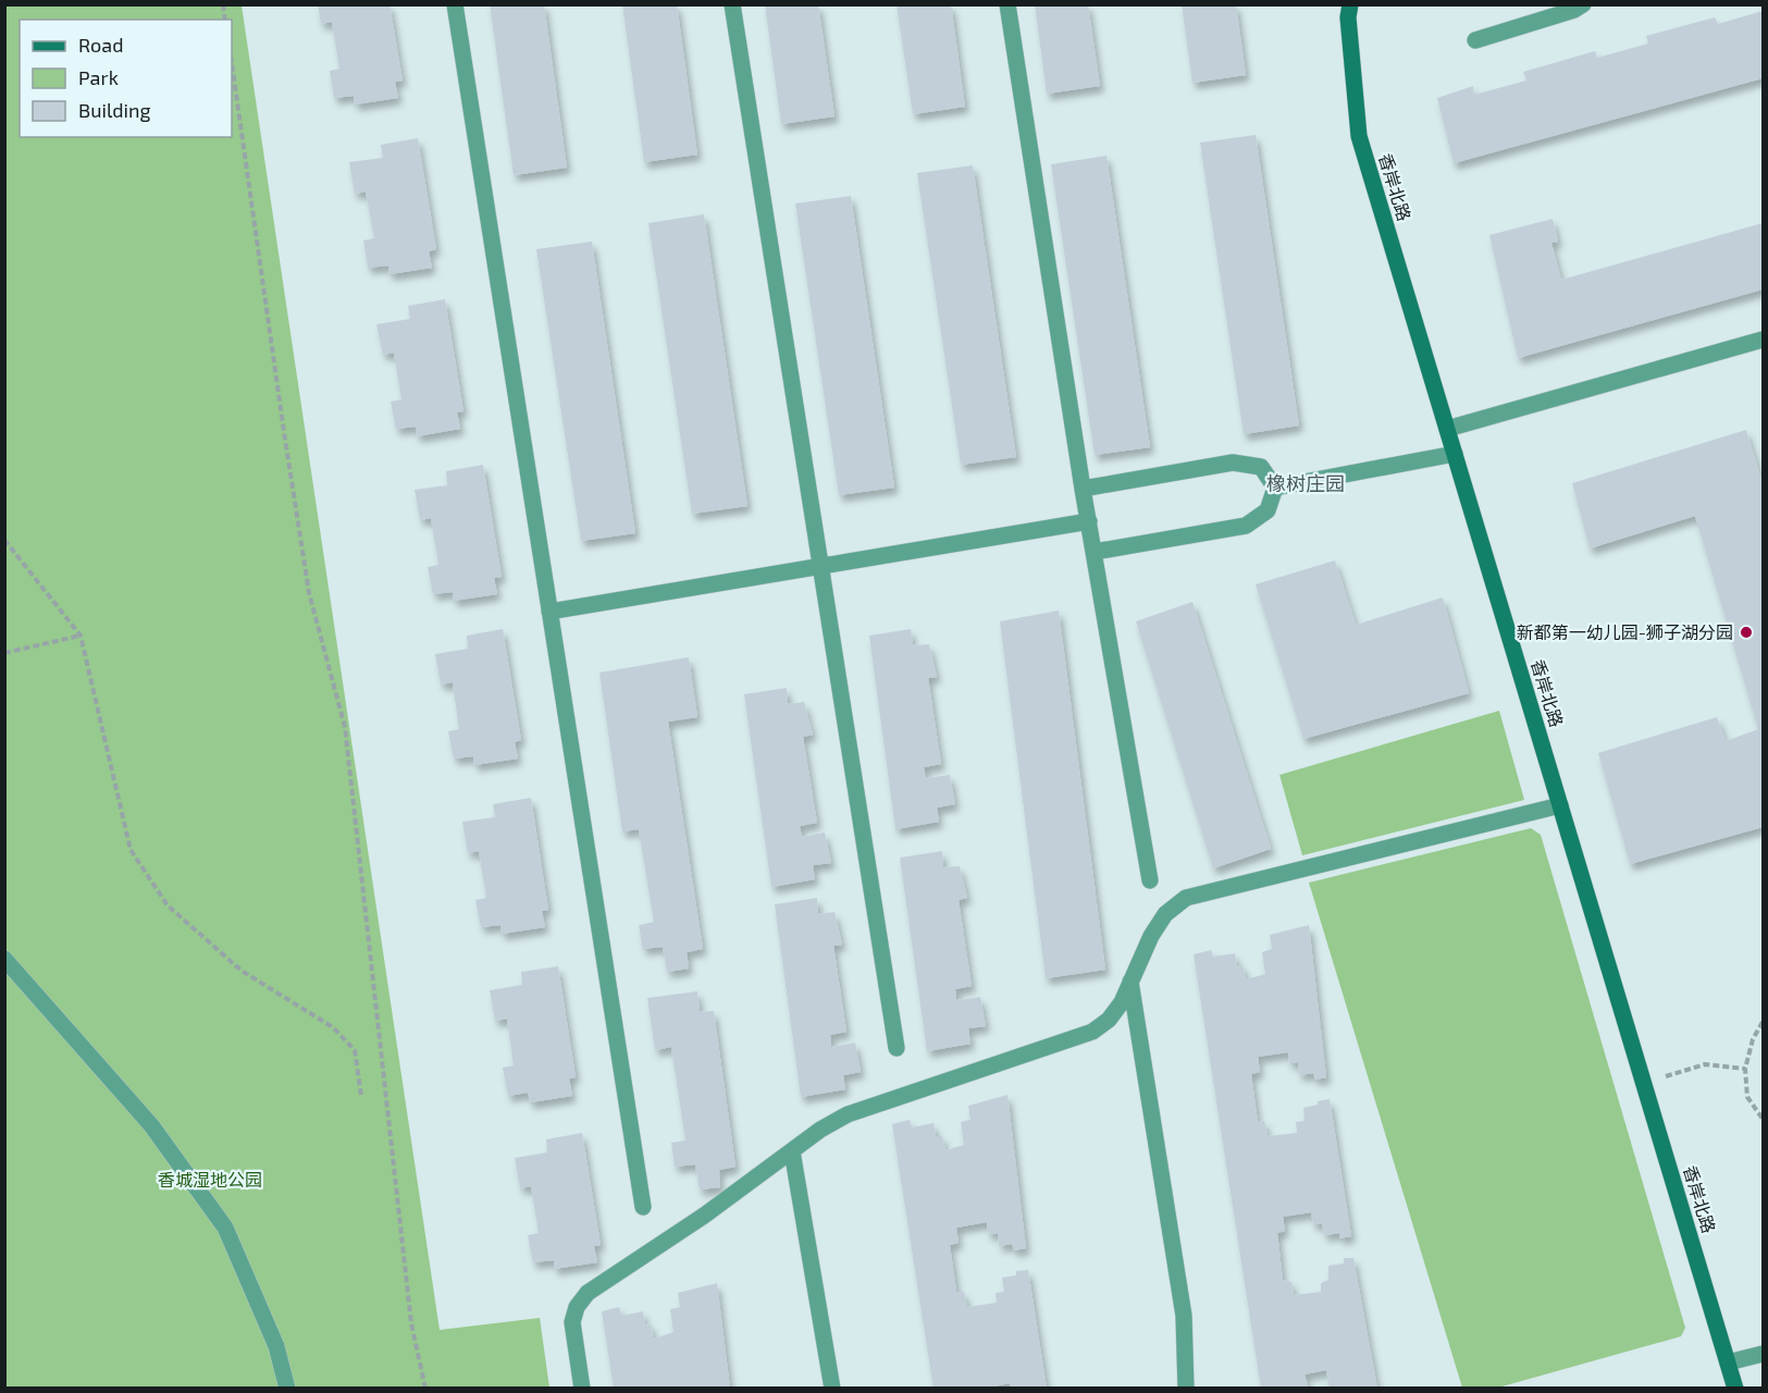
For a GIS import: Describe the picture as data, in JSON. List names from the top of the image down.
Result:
{
  "streets": {
    "street": ["香岸北路"]
  },
  "districts": ["橡树庄园"],
  "parks": ["香城湿地公园"],
  "places": ["新都第一幼儿园-狮子湖分园"],
  "legend": ["Road", "Park", "Building"]
}
